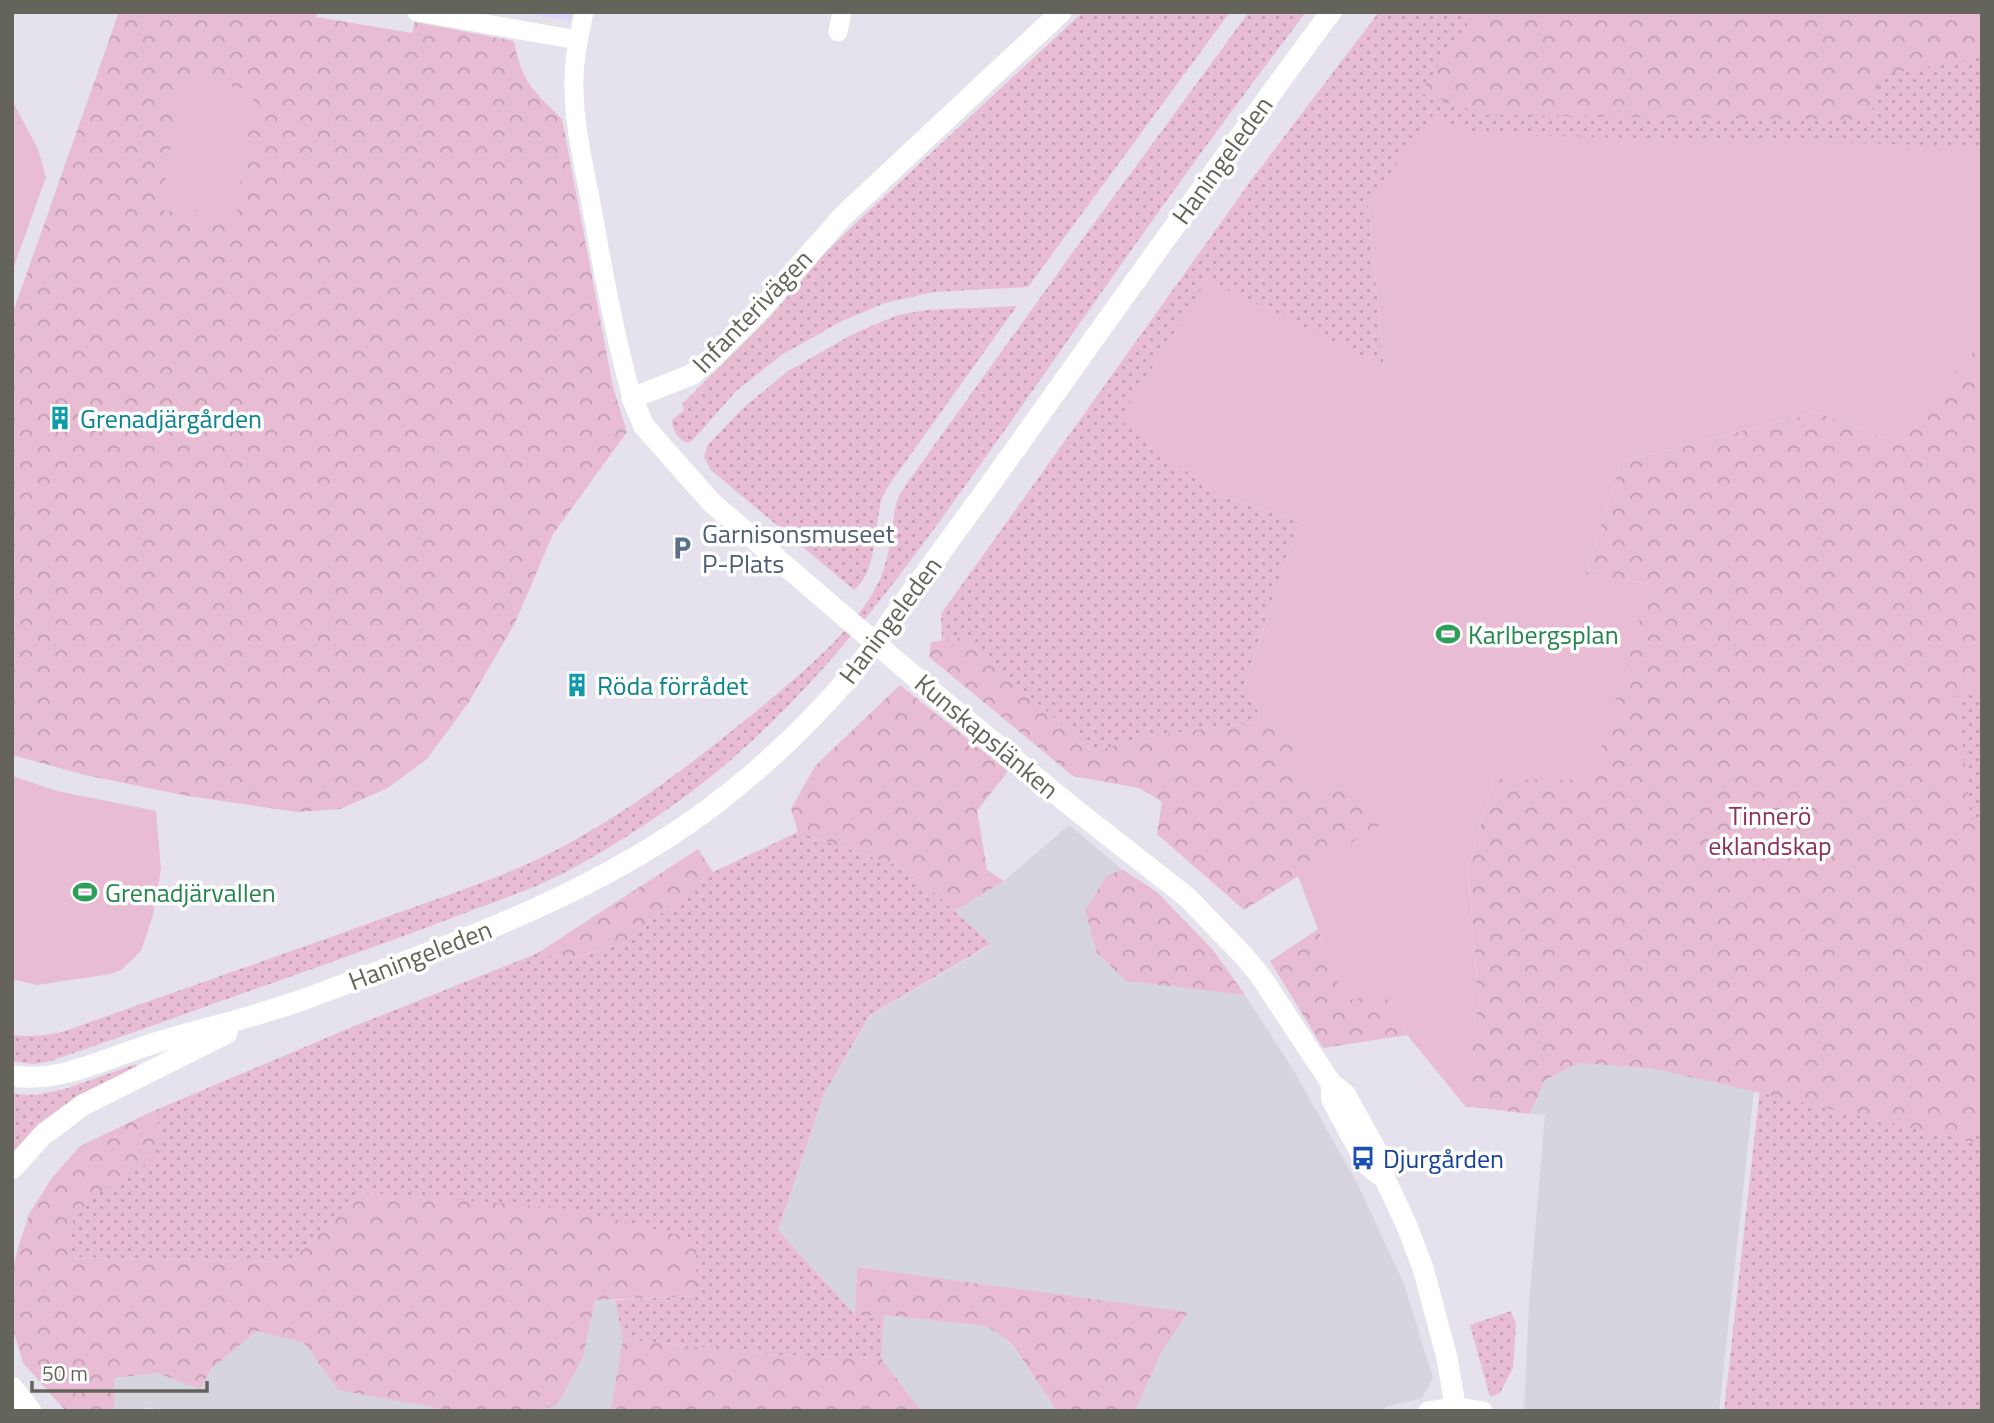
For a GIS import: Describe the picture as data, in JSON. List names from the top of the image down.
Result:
{
  "streets": {
    "main road": ["Haningeleden", "Infanterivägen", "Kunskapslänken"]
  },
  "crossings": [
    ["Infanterivägen", "Kunskapslänken"]
  ],
  "parks": ["Tinnerö eklandskap"],
  "places": {
    "building": ["Grenadjärgården", "Röda förrådet"],
    "parking": ["Garnisonsmuseet P-Plats"],
    "sports": ["Karlbergsplan", "Grenadjärvallen"],
    "bus stop": ["Djurgården"]
  },
  "scale_bar": "50 m"
}
